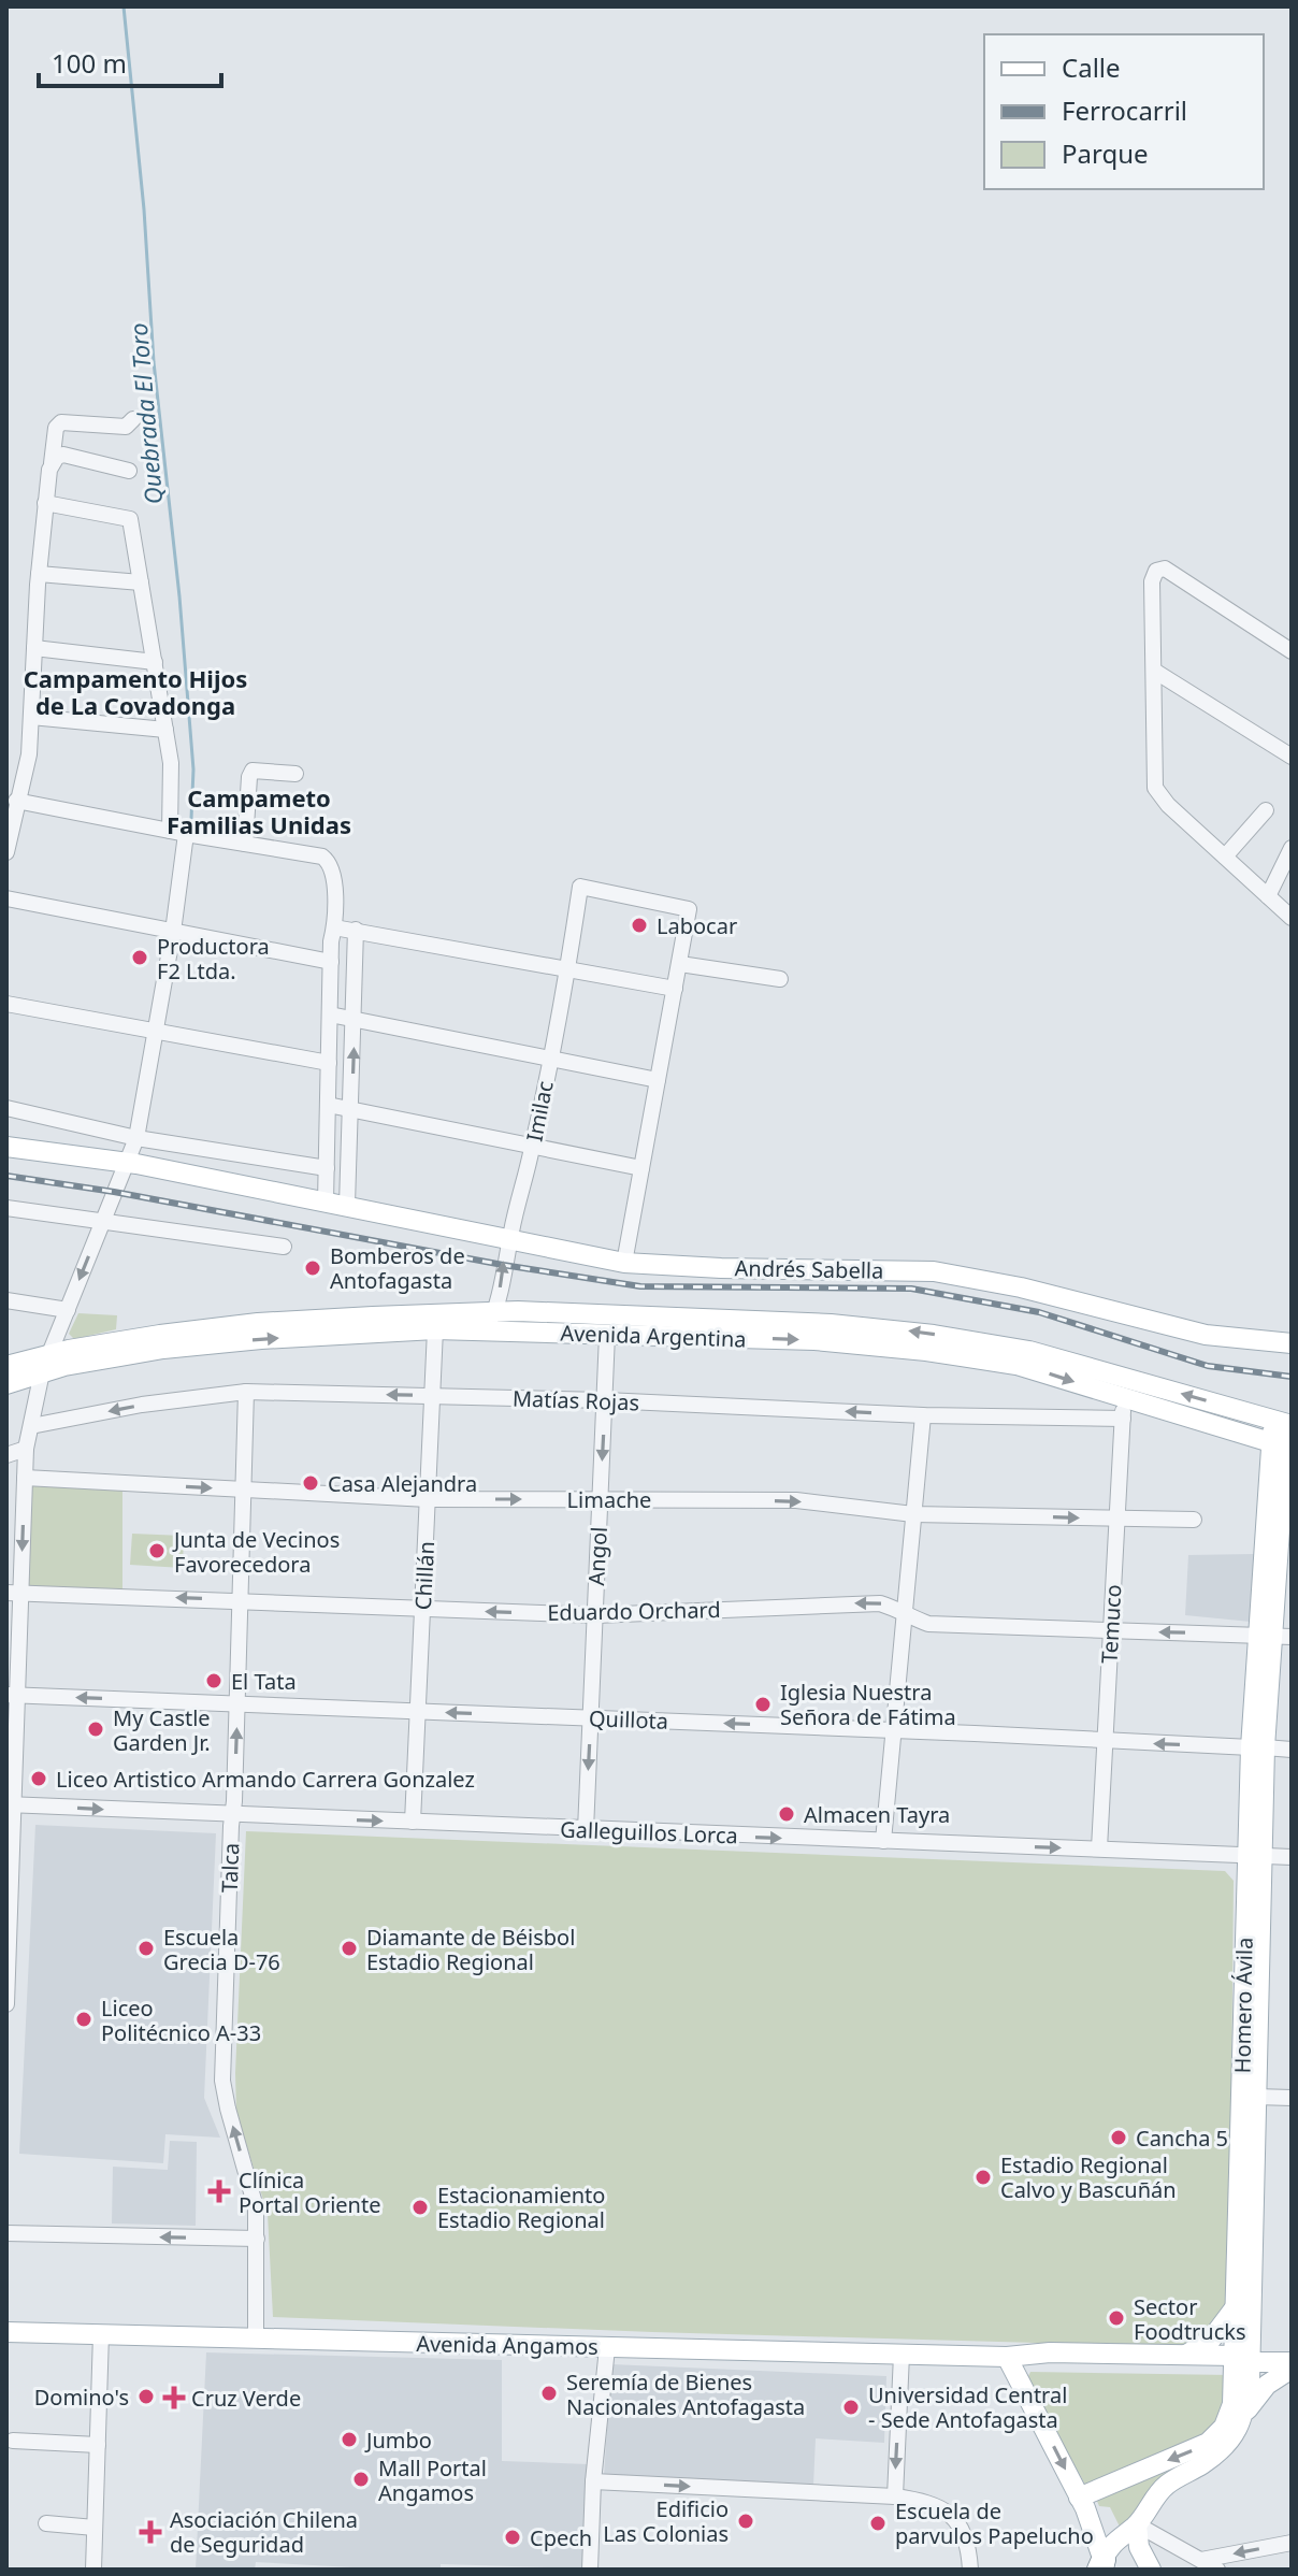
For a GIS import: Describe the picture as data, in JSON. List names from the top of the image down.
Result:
{
  "streets": {
    "main road": [
      "Andrés Sabella",
      "Avenida Argentina",
      "Homero Ávila",
      "Avenida Angamos"
    ],
    "street": [
      "Imilac",
      "Matías Rojas",
      "Limache",
      "Angol",
      "Chillán",
      "Eduardo Orchard",
      "Temuco",
      "Quillota",
      "Galleguillos Lorca",
      "Talca"
    ]
  },
  "crossings": [
    ["Imilac", "Andrés Sabella"],
    ["Imilac", "Avenida Argentina"],
    ["Avenida Argentina", "Angol"],
    ["Avenida Argentina", "Chillán"],
    ["Avenida Argentina", "Temuco"],
    ["Avenida Argentina", "Homero Ávila"],
    ["Matías Rojas", "Angol"],
    ["Matías Rojas", "Chillán"],
    ["Matías Rojas", "Temuco"],
    ["Matías Rojas", "Talca"],
    ["Limache", "Angol"],
    ["Limache", "Chillán"],
    ["Limache", "Temuco"],
    ["Limache", "Talca"],
    ["Angol", "Eduardo Orchard"],
    ["Angol", "Quillota"],
    ["Angol", "Galleguillos Lorca"],
    ["Chillán", "Eduardo Orchard"],
    ["Chillán", "Quillota"],
    ["Chillán", "Galleguillos Lorca"],
    ["Eduardo Orchard", "Temuco"],
    ["Eduardo Orchard", "Talca"],
    ["Eduardo Orchard", "Homero Ávila"],
    ["Temuco", "Quillota"],
    ["Temuco", "Galleguillos Lorca"],
    ["Quillota", "Talca"],
    ["Quillota", "Homero Ávila"],
    ["Galleguillos Lorca", "Talca"],
    ["Galleguillos Lorca", "Homero Ávila"],
    ["Talca", "Avenida Angamos"],
    ["Homero Ávila", "Avenida Angamos"]
  ],
  "one_way": [
    "Matías Rojas",
    "Limache",
    "Angol",
    "Eduardo Orchard",
    "Quillota",
    "Galleguillos Lorca",
    "Talca"
  ],
  "districts": ["Campamento Hijos de La Covadonga", "Campameto Familias Unidas"],
  "water": ["Quebrada El Toro"],
  "places": {
    "other": [
      "Labocar",
      "Productora F2 Ltda.",
      "Bomberos de Antofagasta",
      "Casa Alejandra",
      "Junta de Vecinos Favorecedora",
      "El Tata",
      "Iglesia Nuestra Señora de Fátima",
      "My Castle Garden Jr.",
      "Liceo Artistico Armando Carrera Gonzalez",
      "Almacen Tayra",
      "Escuela Grecia D-76",
      "Diamante de Béisbol Estadio Regional",
      "Liceo Politécnico A-33",
      "Cancha 5",
      "Estadio Regional Calvo y Bascuñán",
      "Estacionamiento Estadio Regional",
      "Sector Foodtrucks",
      "Seremía de Bienes Nacionales Antofagasta",
      "Domino's",
      "Universidad Central - Sede Antofagasta",
      "Jumbo",
      "Mall Portal Angamos",
      "Edificio Las Colonias",
      "Escuela de parvulos Papelucho",
      "Cpech"
    ],
    "health": ["Clínica Portal Oriente", "Cruz Verde", "Asociación Chilena de Seguridad"]
  },
  "legend": ["Calle", "Ferrocarril", "Parque"],
  "scale_bar": "100 m"
}
